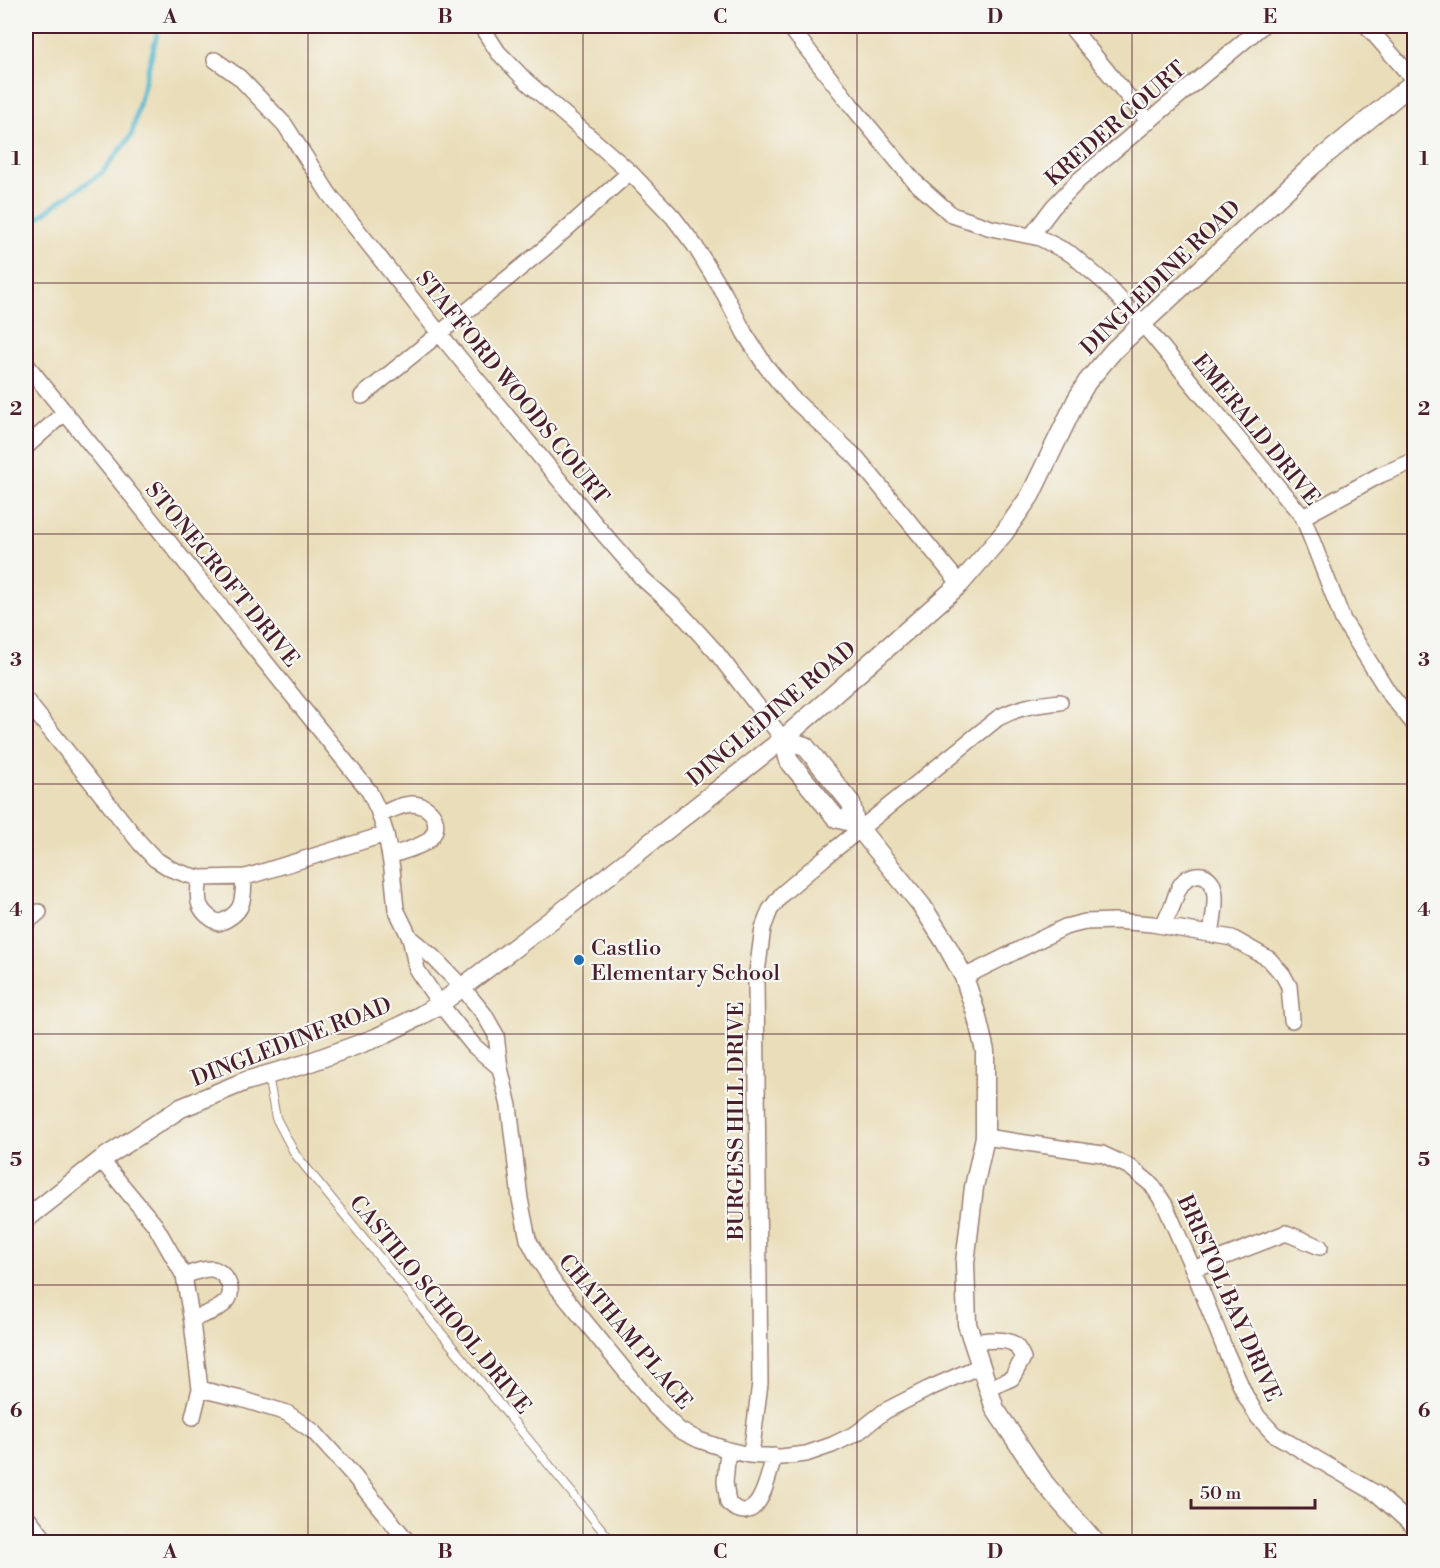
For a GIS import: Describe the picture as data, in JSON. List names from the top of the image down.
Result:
{
  "streets": {
    "street": [
      "KREDER COURT",
      "DINGLEDINE ROAD",
      "STAFFORD WOODS COURT",
      "EMERALD DRIVE",
      "STONECROFT DRIVE",
      "BURGESS HILL DRIVE",
      "BRISTOL BAY DRIVE",
      "CHATHAM PLACE"
    ],
    "lane": ["CASTILO SCHOOL DRIVE"]
  },
  "crossings": [
    ["KREDER COURT", "EMERALD DRIVE"],
    ["DINGLEDINE ROAD", "STAFFORD WOODS COURT"],
    ["DINGLEDINE ROAD", "EMERALD DRIVE"],
    ["DINGLEDINE ROAD", "STONECROFT DRIVE"],
    ["DINGLEDINE ROAD", "CASTILO SCHOOL DRIVE"],
    ["DINGLEDINE ROAD", "CHATHAM PLACE"],
    ["STONECROFT DRIVE", "CHATHAM PLACE"],
    ["BURGESS HILL DRIVE", "CHATHAM PLACE"]
  ],
  "places": ["Castlio Elementary School"],
  "scale_bar": "50 m",
  "grid": {
    "columns": [
      "A",
      "B",
      "C",
      "D",
      "E"
    ],
    "rows": [
      "1",
      "2",
      "3",
      "4",
      "5",
      "6"
    ]
  }
}
